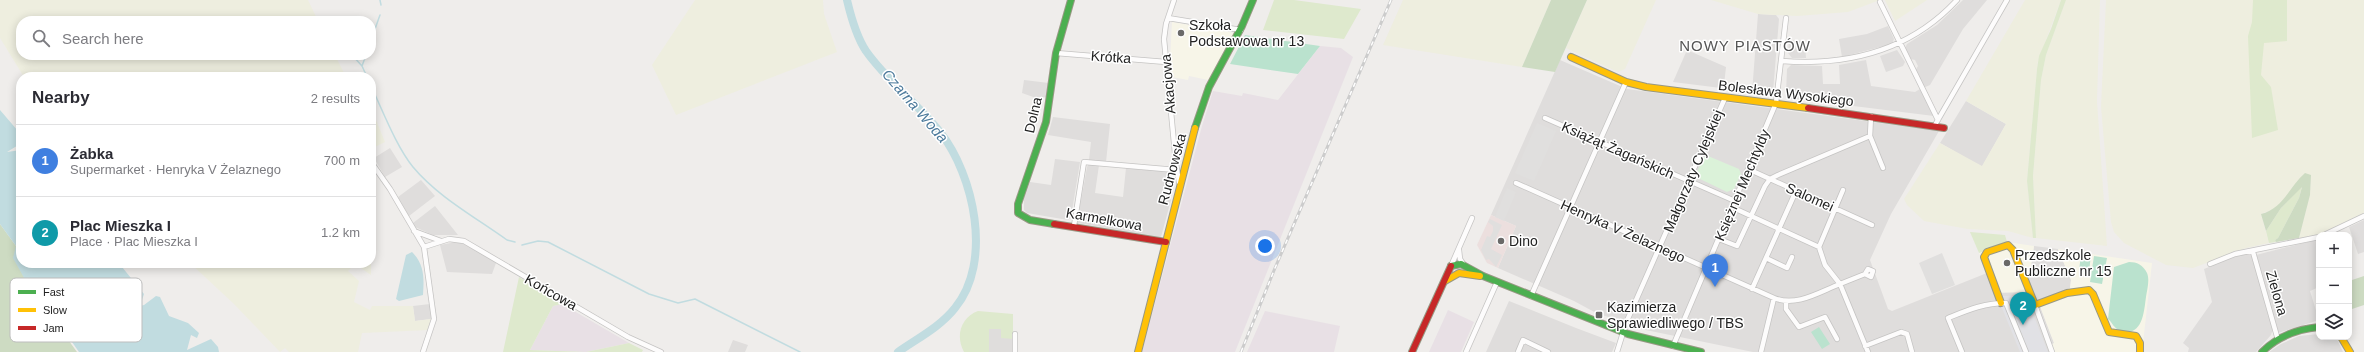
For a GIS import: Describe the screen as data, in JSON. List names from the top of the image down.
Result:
{
  "streets": {
    "street": [
      "Krótka",
      "Akacjowa",
      "Bolesława Wysokiego",
      "Dolna",
      "Książąt Żagańskich",
      "Rudnowska",
      "Małgorzaty Cylejskiej",
      "Księżnej Mechtyldy",
      "Salomei",
      "Karmelkowa",
      "Henryka V Żelaznego",
      "Końcowa",
      "Zielona"
    ]
  },
  "crossings": [
    ["Krótka", "Akacjowa"],
    ["Krótka", "Dolna"],
    ["Akacjowa", "Rudnowska"],
    ["Bolesława Wysokiego", "Małgorzaty Cylejskiej"],
    ["Bolesława Wysokiego", "Księżnej Mechtyldy"],
    ["Dolna", "Karmelkowa"],
    ["Książąt Żagańskich", "Małgorzaty Cylejskiej"],
    ["Książąt Żagańskich", "Księżnej Mechtyldy"],
    ["Rudnowska", "Karmelkowa"],
    ["Małgorzaty Cylejskiej", "Henryka V Żelaznego"],
    ["Księżnej Mechtyldy", "Salomei"],
    ["Księżnej Mechtyldy", "Henryka V Żelaznego"]
  ],
  "districts": ["NOWY PIASTÓW"],
  "water": ["Czarna Woda"],
  "places": {
    "other": ["Szkoła Podstawowa nr 13", "Dino", "Przedszkole Publiczne nr 15"],
    "transit": ["Kazimierza Sprawiedliwego / TBS"]
  },
  "legend": ["Fast", "Slow", "Jam"],
  "page": {
    "search": "Search here",
    "heading": ["Nearby", "2 results"],
    "list": [
      {
        "mark": "1",
        "name": "Żabka",
        "note": "Supermarket · Henryka V Żelaznego",
        "value": "700 m"
      },
      {
        "mark": "2",
        "name": "Plac Mieszka I",
        "note": "Place · Plac Mieszka I",
        "value": "1.2 km"
      }
    ],
    "map_buttons": ["+", "−"],
    "pins": ["1", "2"]
  }
}
